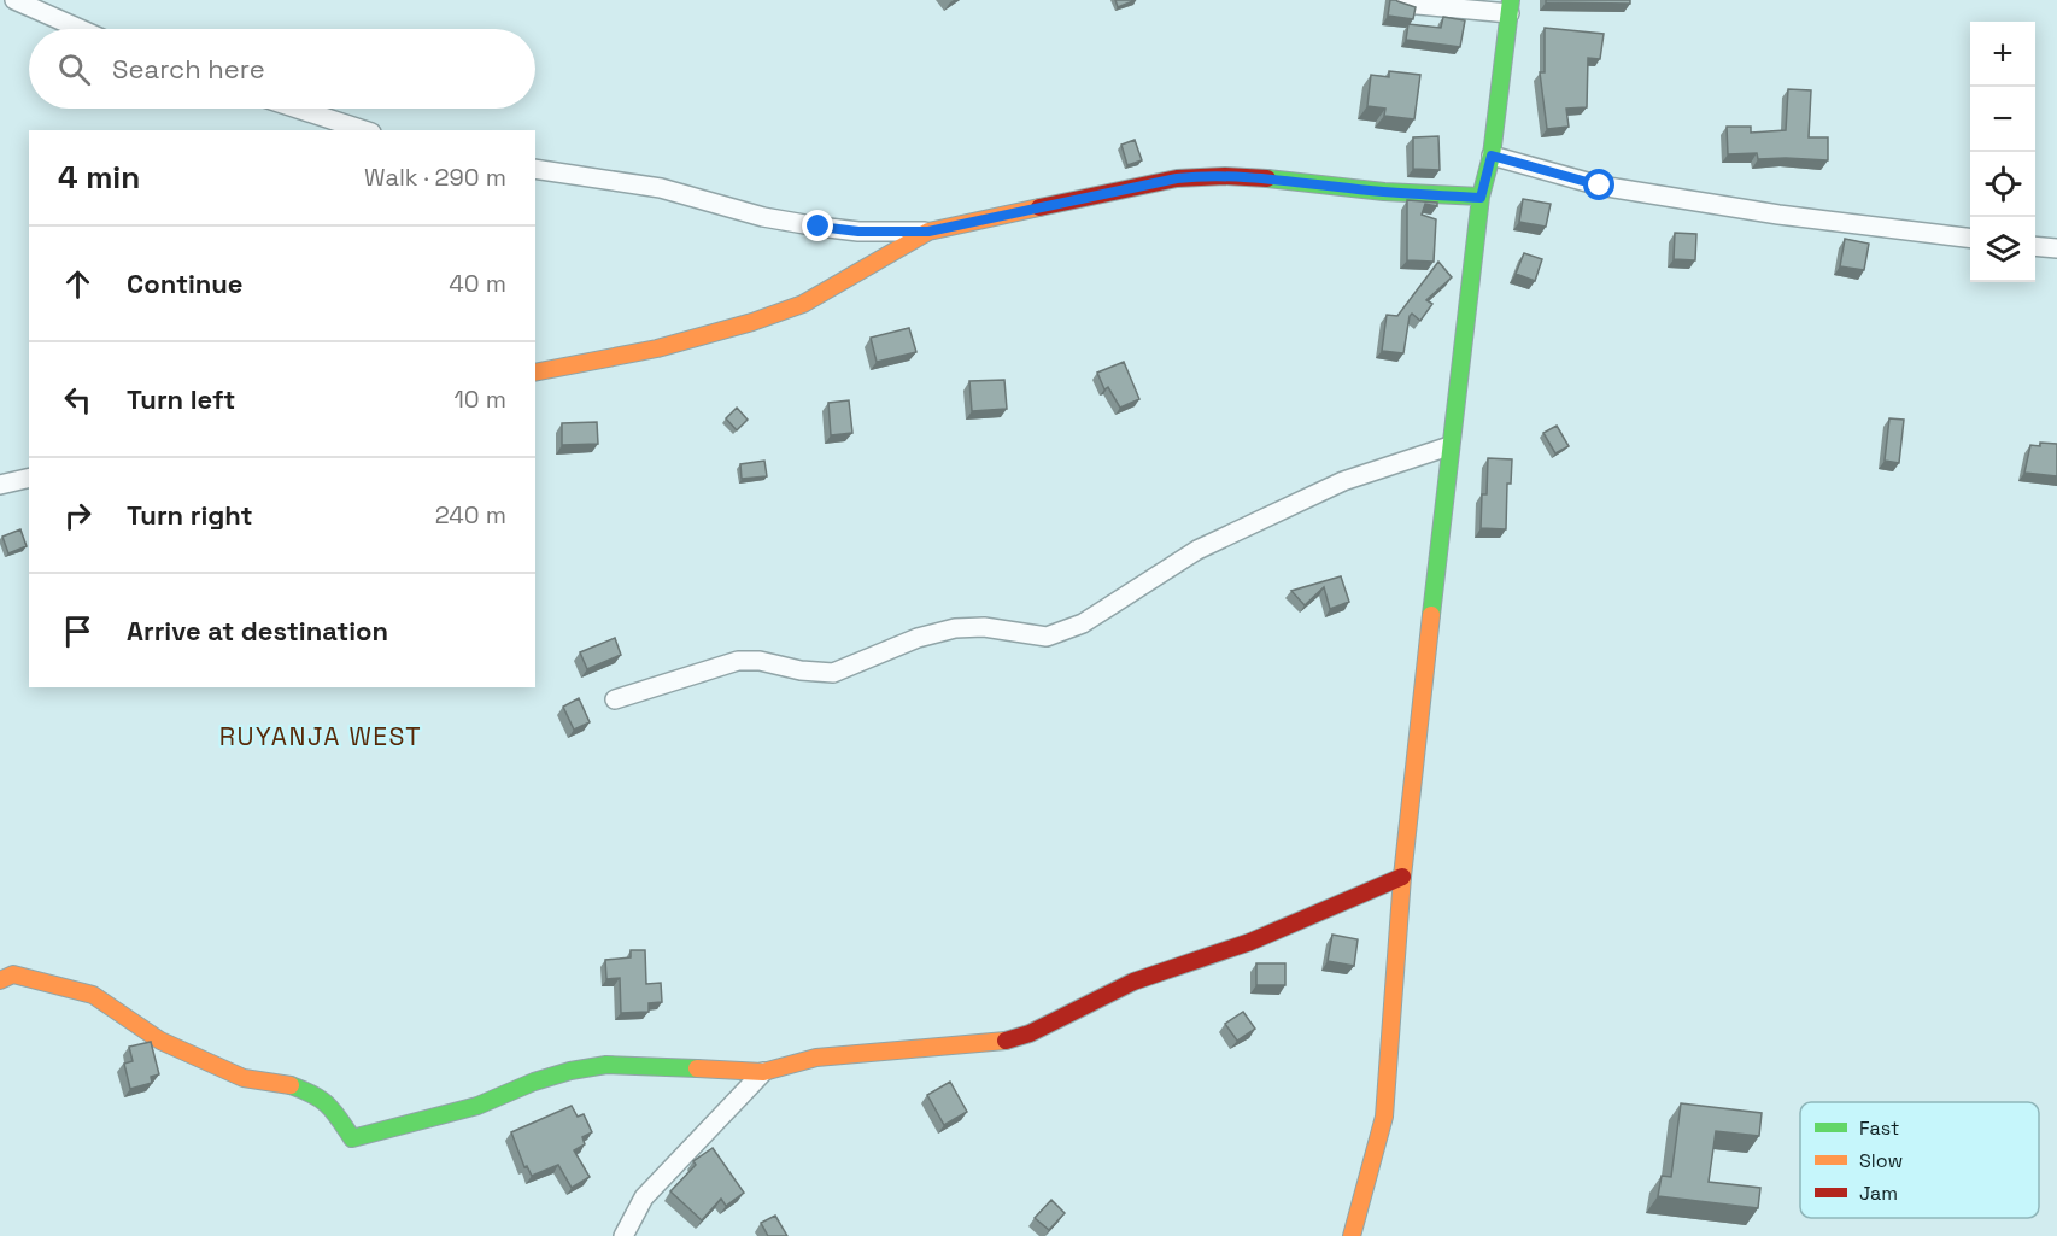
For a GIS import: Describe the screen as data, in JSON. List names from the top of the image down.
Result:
{
  "districts": ["RUYANJA WEST"],
  "legend": ["Fast", "Slow", "Jam"],
  "page": {
    "map_buttons": ["+", "−"],
    "search": "Search here",
    "heading": ["4 min", "Walk · 290 m"],
    "list": [
      ["Continue", "40 m"],
      ["Turn left", "10 m"],
      ["Turn right", "240 m"],
      "Arrive at destination"
    ]
  }
}
